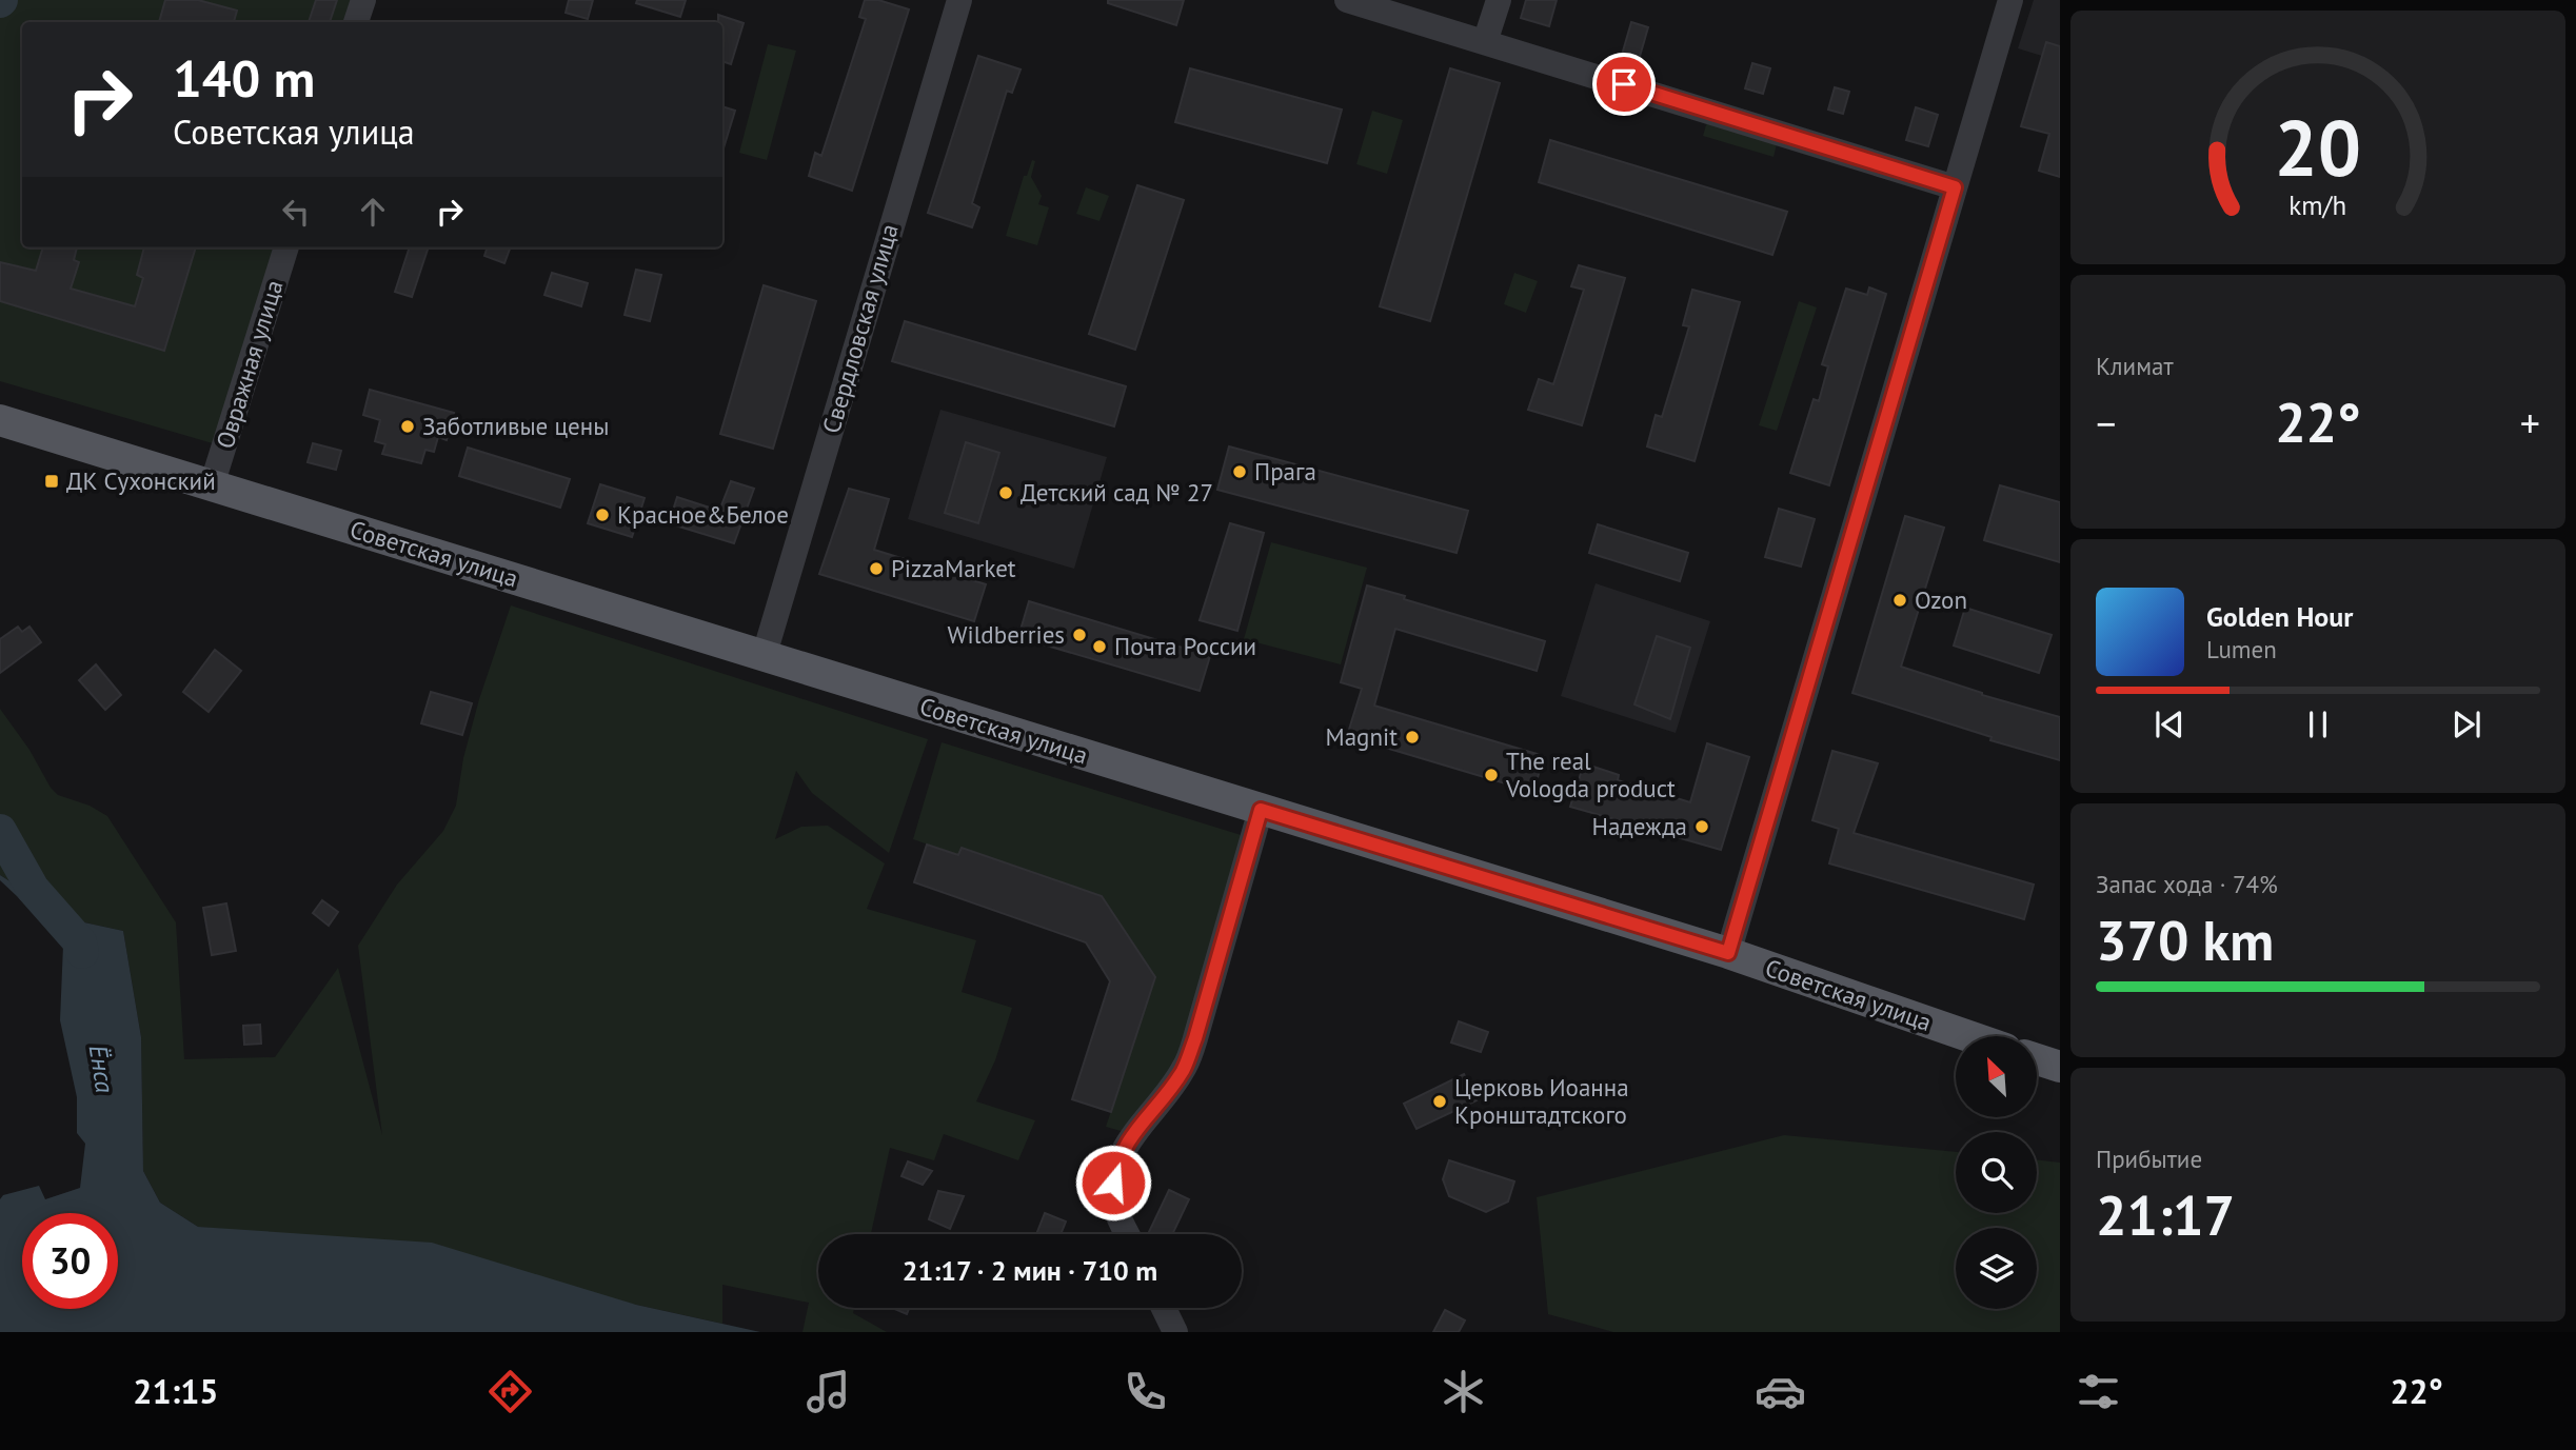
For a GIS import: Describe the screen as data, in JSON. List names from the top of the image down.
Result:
{
  "streets": {
    "main road": ["Советская улица"],
    "street": ["Свердловская улица", "Овражная улица"]
  },
  "crossings": [
    ["Свердловская улица", "Советская улица"],
    ["Овражная улица", "Советская улица"]
  ],
  "water": ["Ёнса"],
  "places": {
    "other": [
      "Заботливые цены",
      "Прага",
      "Детский сад № 27",
      "Красное&Белое",
      "PizzaMarket",
      "Ozon",
      "Wildberries",
      "Почта России",
      "Magnit",
      "The real Vologda product",
      "Надежда",
      "Церковь Иоанна Кронштадтского"
    ],
    "transit": ["ДК Сухонский"]
  },
  "north": "top left",
  "page": {
    "turn": ["140 m", "Советская улица"],
    "tile": [
      "Климат",
      ["Запас хода · 74%", "370 km"],
      ["Прибытие", "21:17"]
    ],
    "heat": ["−", "22°", "+"],
    "song": ["Golden Hour", "Lumen"],
    "limit": "30",
    "trip": "21:17 · 2 мин · 710 m",
    "tabs": ["21:15", "22°"],
    "gauge": ["20", "km/h"]
  }
}
